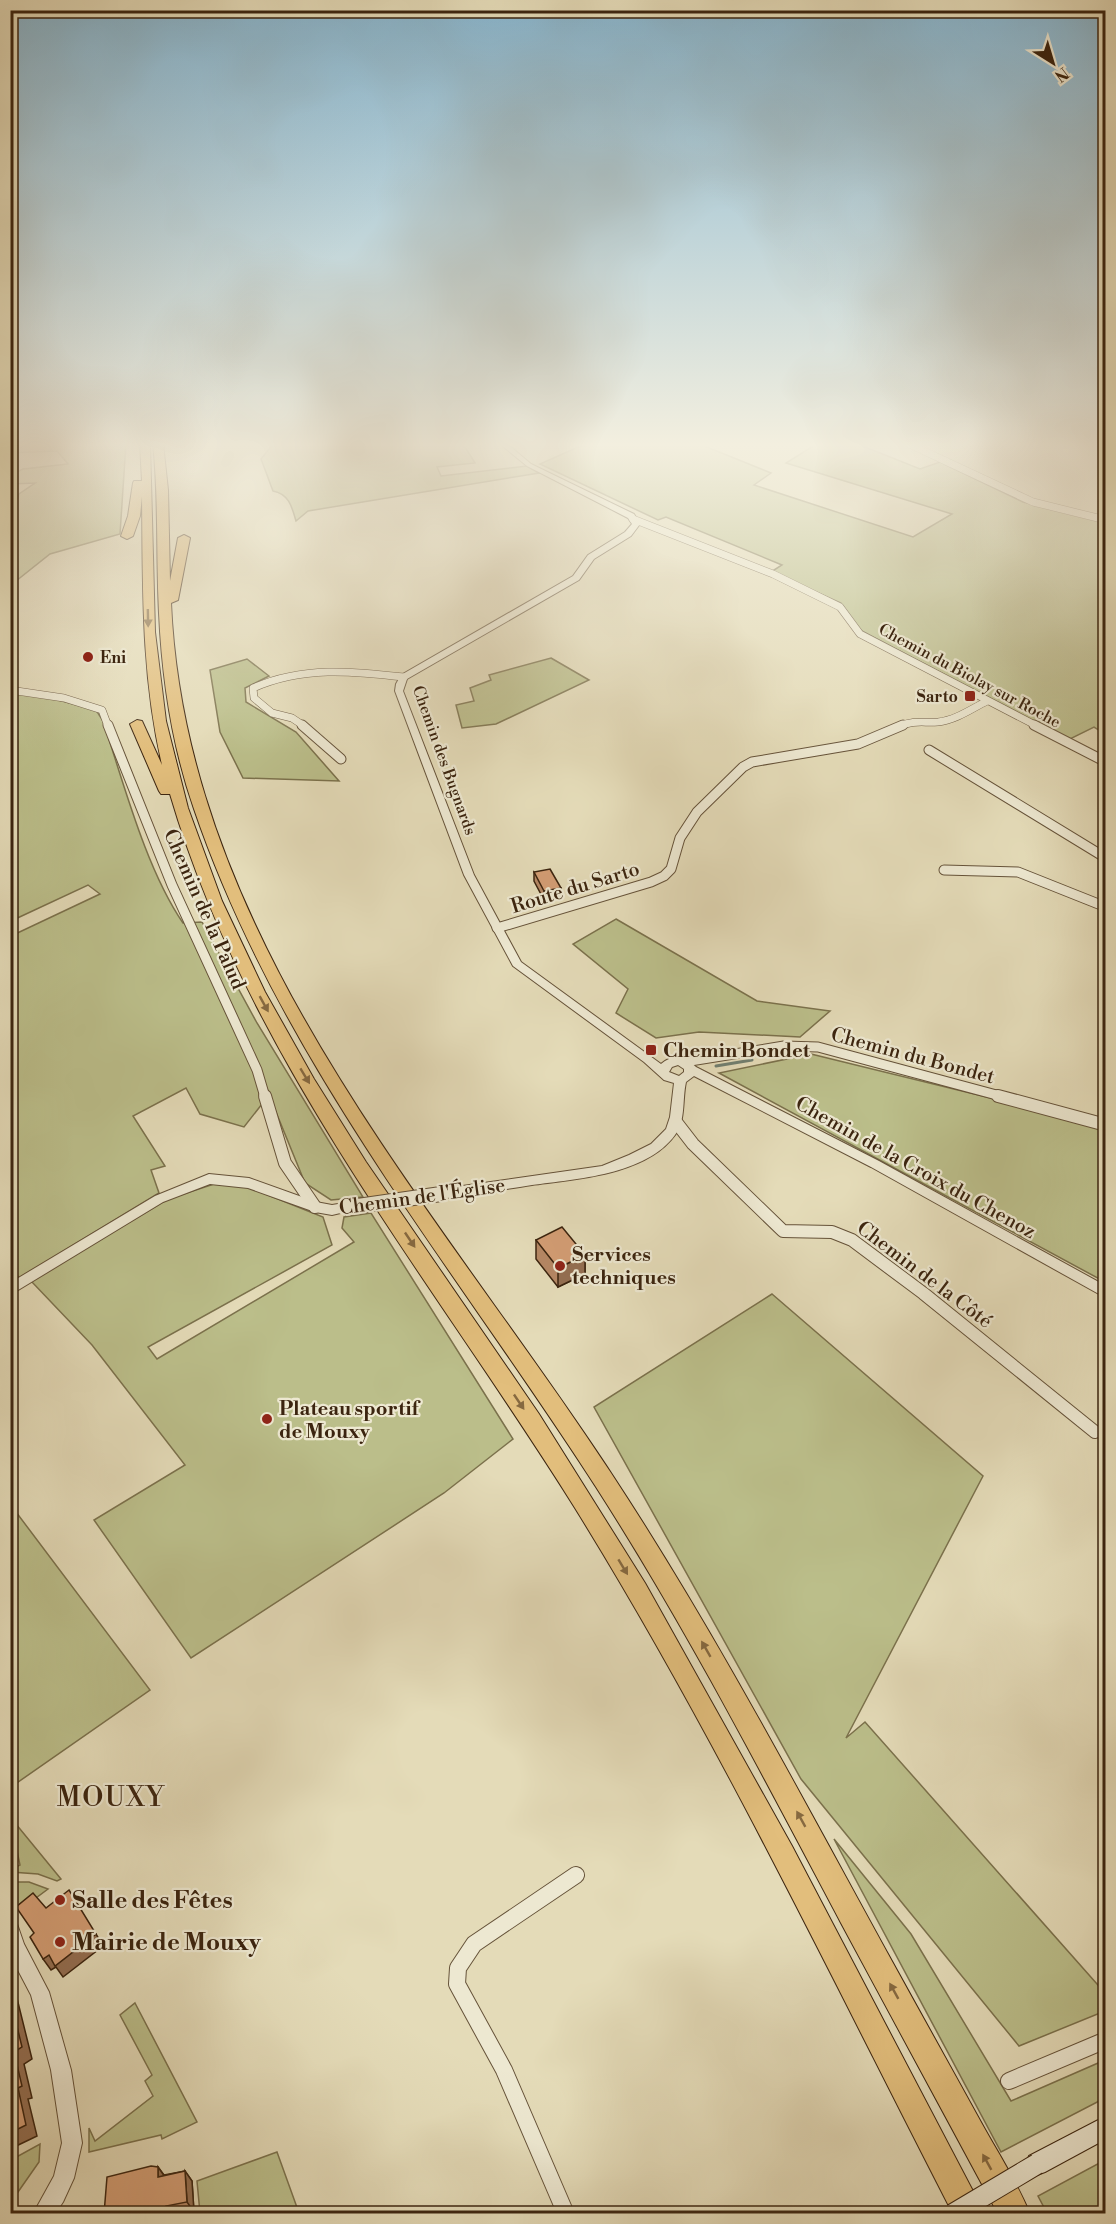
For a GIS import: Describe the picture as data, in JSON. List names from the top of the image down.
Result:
{
  "streets": {
    "street": [
      "Chemin du Biolay sur Roche",
      "Chemin des Bugnards",
      "Route du Sarto",
      "Chemin de la Palud",
      "Chemin du Bondet",
      "Chemin de la Croix du Chenoz",
      "Chemin de l'Église",
      "Chemin de la Côté"
    ]
  },
  "crossings": [
    ["Chemin du Biolay sur Roche", "Route du Sarto"],
    ["Chemin des Bugnards", "Route du Sarto"],
    ["Chemin des Bugnards", "Chemin du Bondet"],
    ["Chemin des Bugnards", "Chemin de la Croix du Chenoz"],
    ["Chemin de la Palud", "Chemin de l'Église"],
    ["Chemin du Bondet", "Chemin de la Croix du Chenoz"],
    ["Chemin de l'Église", "Chemin de la Côté"]
  ],
  "districts": ["MOUXY"],
  "places": {
    "other": [
      "Eni",
      "Services techniques",
      "Plateau sportif de Mouxy",
      "Salle des Fêtes",
      "Mairie de Mouxy"
    ],
    "transit": ["Sarto", "Chemin Bondet"]
  },
  "north": "bottom right"
}
